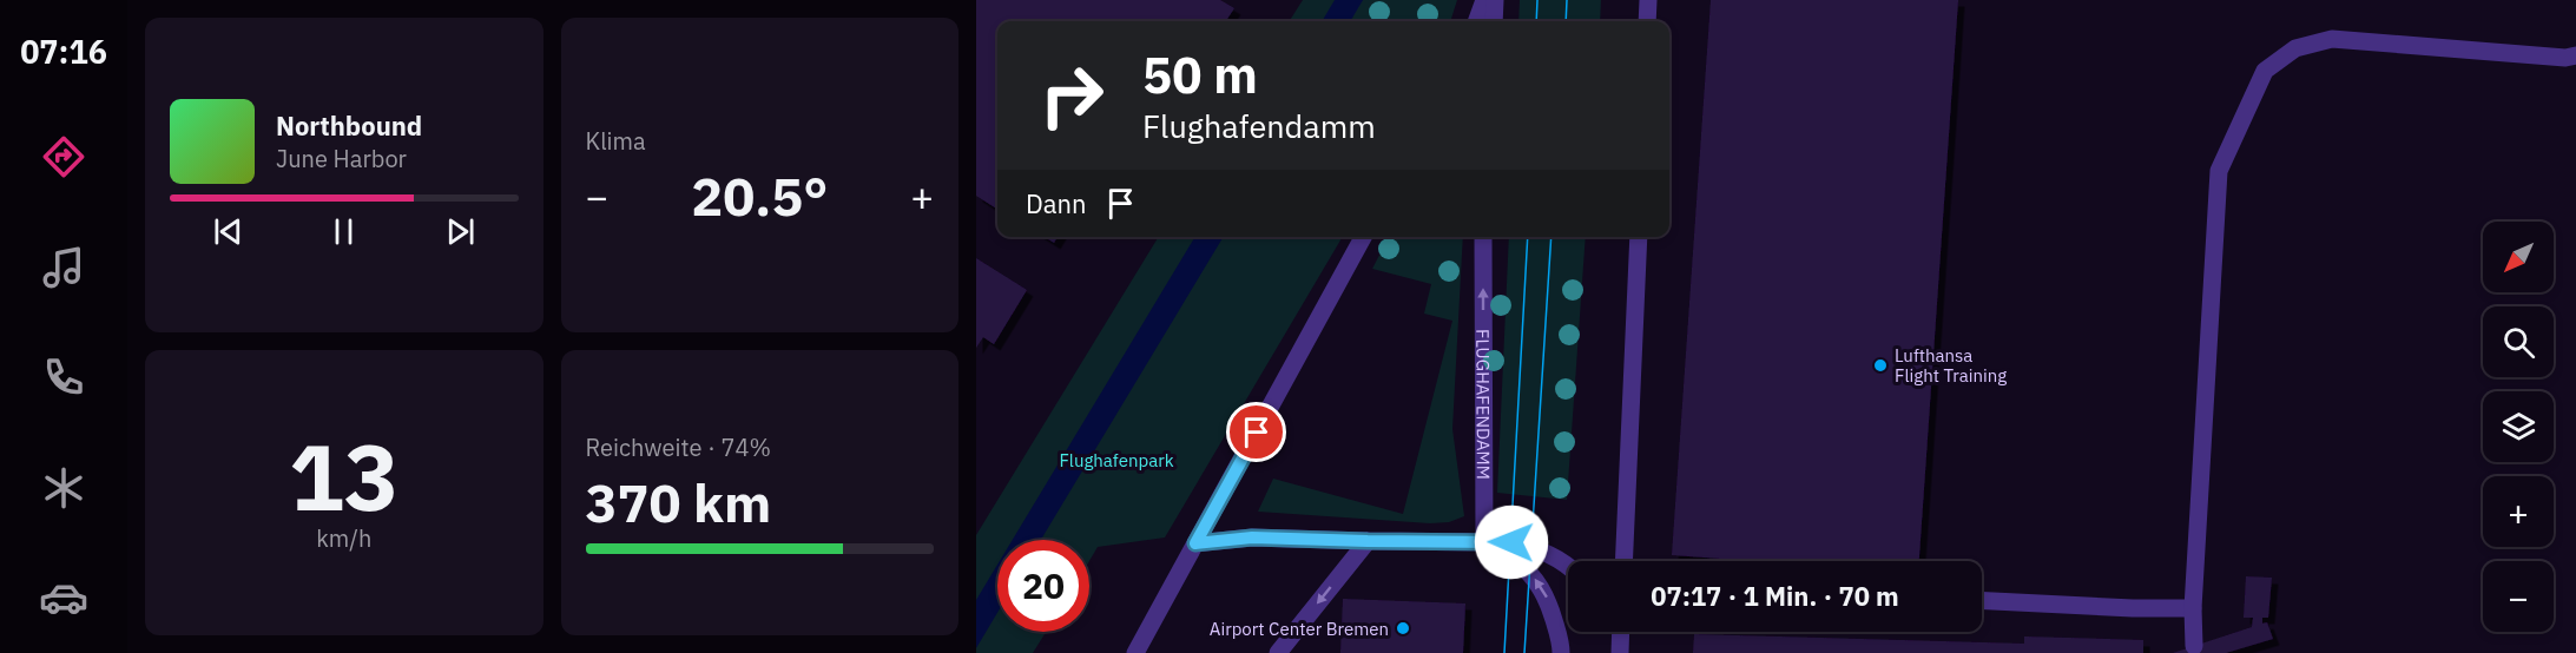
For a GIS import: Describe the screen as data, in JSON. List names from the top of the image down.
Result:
{
  "streets": {
    "street": ["FLUGHAFENDAMM"]
  },
  "parks": ["Flughafenpark"],
  "places": ["Lufthansa Flight Training", "Airport Center Bremen"],
  "north": "bottom left",
  "page": {
    "tabs": "07:16",
    "tile": [
      "Klima",
      ["13", "km/h"],
      ["Reichweite · 74%", "370 km"]
    ],
    "turn": ["50 m", "Flughafendamm"],
    "song": ["Northbound", "June Harbor"],
    "heat": ["−", "20.5°", "+"],
    "then": "Dann",
    "map_buttons": ["+", "−"],
    "limit": "20",
    "trip": "07:17 · 1 Min. · 70 m"
  }
}
